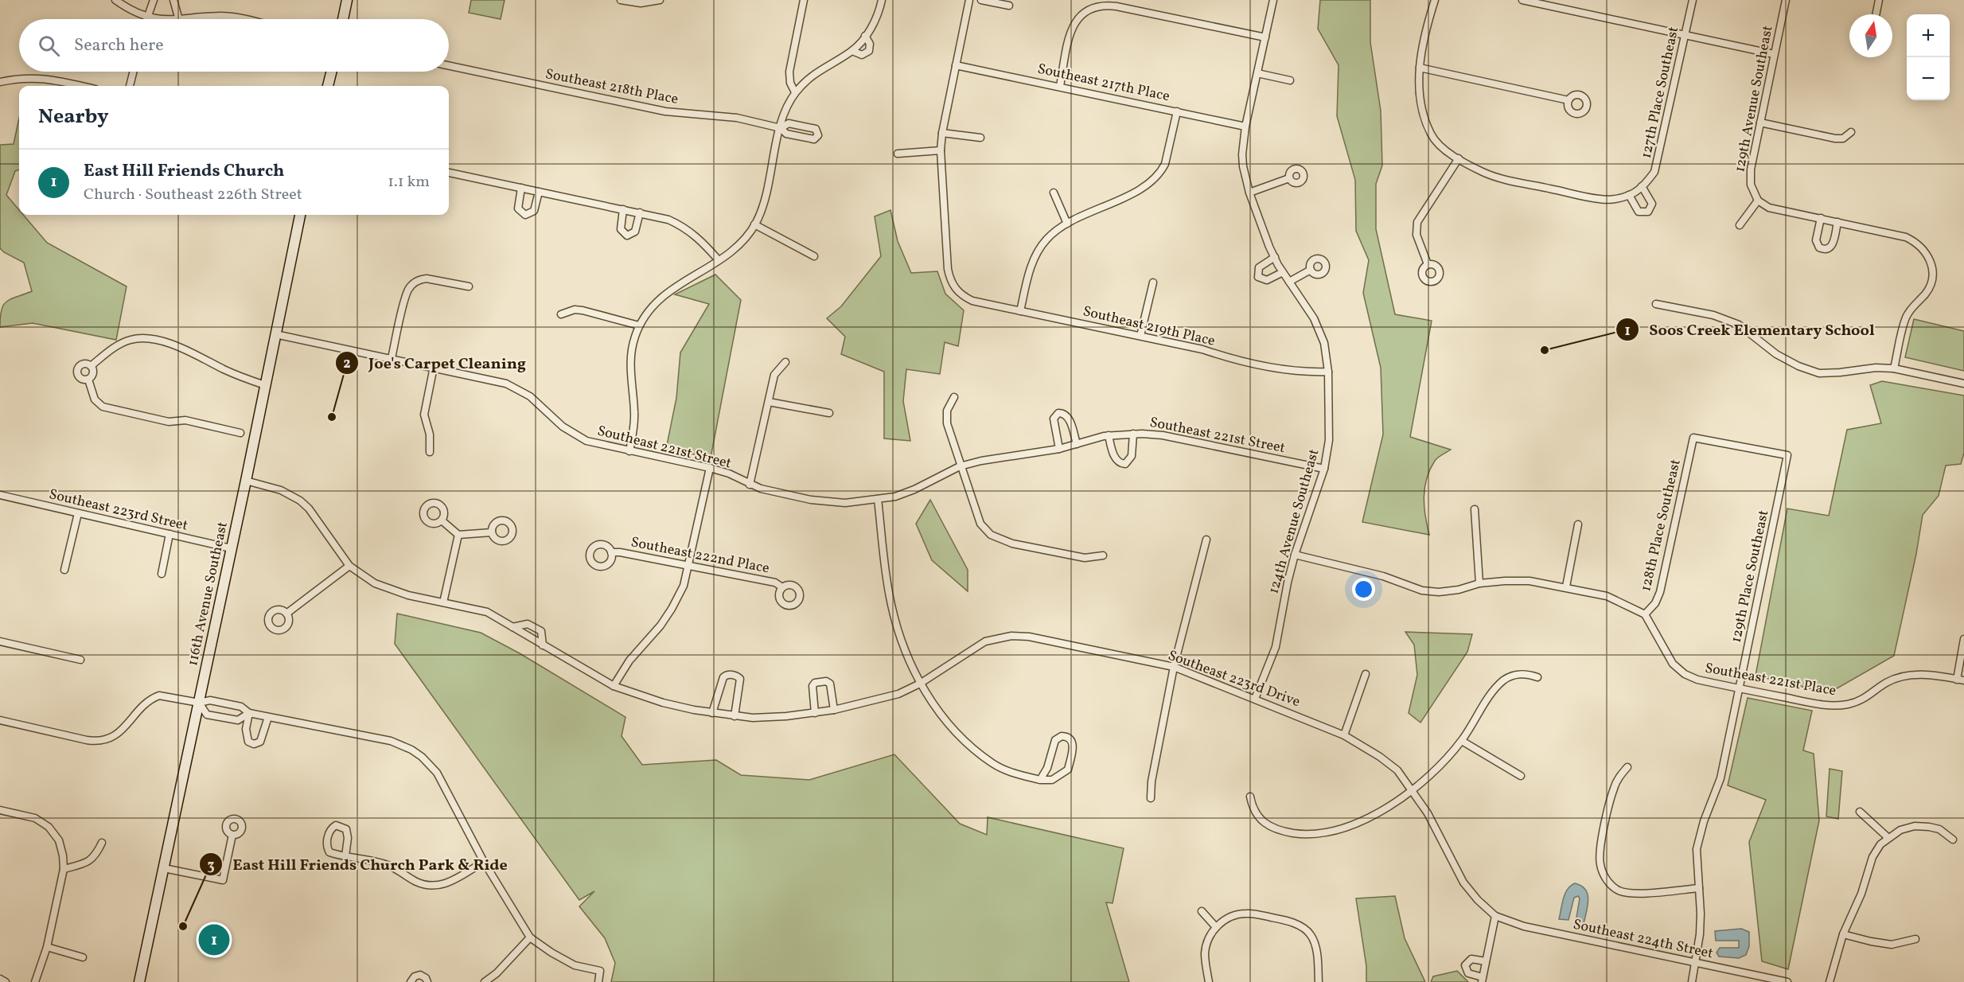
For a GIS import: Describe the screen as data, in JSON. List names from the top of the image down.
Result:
{
  "streets": {
    "main road": ["116th Avenue Southeast"],
    "street": [
      "Southeast 217th Place",
      "Southeast 218th Place",
      "127th Place Southeast",
      "129th Avenue Southeast",
      "Southeast 219th Place",
      "Southeast 221st Street",
      "Southeast 223rd Street",
      "124th Avenue Southeast",
      "128th Place Southeast",
      "Southeast 222nd Place",
      "129th Place Southeast",
      "Southeast 223rd Drive",
      "Southeast 221st Place",
      "Southeast 224th Street"
    ]
  },
  "crossings": [
    ["Southeast 217th Place", "124th Avenue Southeast"],
    ["Southeast 219th Place", "124th Avenue Southeast"],
    ["Southeast 221st Street", "124th Avenue Southeast"],
    ["Southeast 221st Street", "116th Avenue Southeast"],
    ["Southeast 223rd Street", "116th Avenue Southeast"],
    ["124th Avenue Southeast", "Southeast 223rd Drive"],
    ["128th Place Southeast", "129th Place Southeast"],
    ["128th Place Southeast", "Southeast 221st Place"],
    ["129th Place Southeast", "Southeast 221st Place"],
    ["129th Place Southeast", "Southeast 224th Street"],
    ["116th Avenue Southeast", "Southeast 223rd Drive"],
    ["Southeast 223rd Drive", "Southeast 224th Street"]
  ],
  "places": ["Soos Creek Elementary School", "Joe's Carpet Cleaning", "East Hill Friends Church Park & Ride"],
  "north": "top",
  "page": {
    "map_buttons": ["+", "−"],
    "search": "Search here",
    "heading": "Nearby",
    "list": [
      {
        "mark": "1",
        "name": "East Hill Friends Church",
        "note": "Church · Southeast 226th Street",
        "value": "1.1 km"
      }
    ],
    "pins": "1"
  }
}
